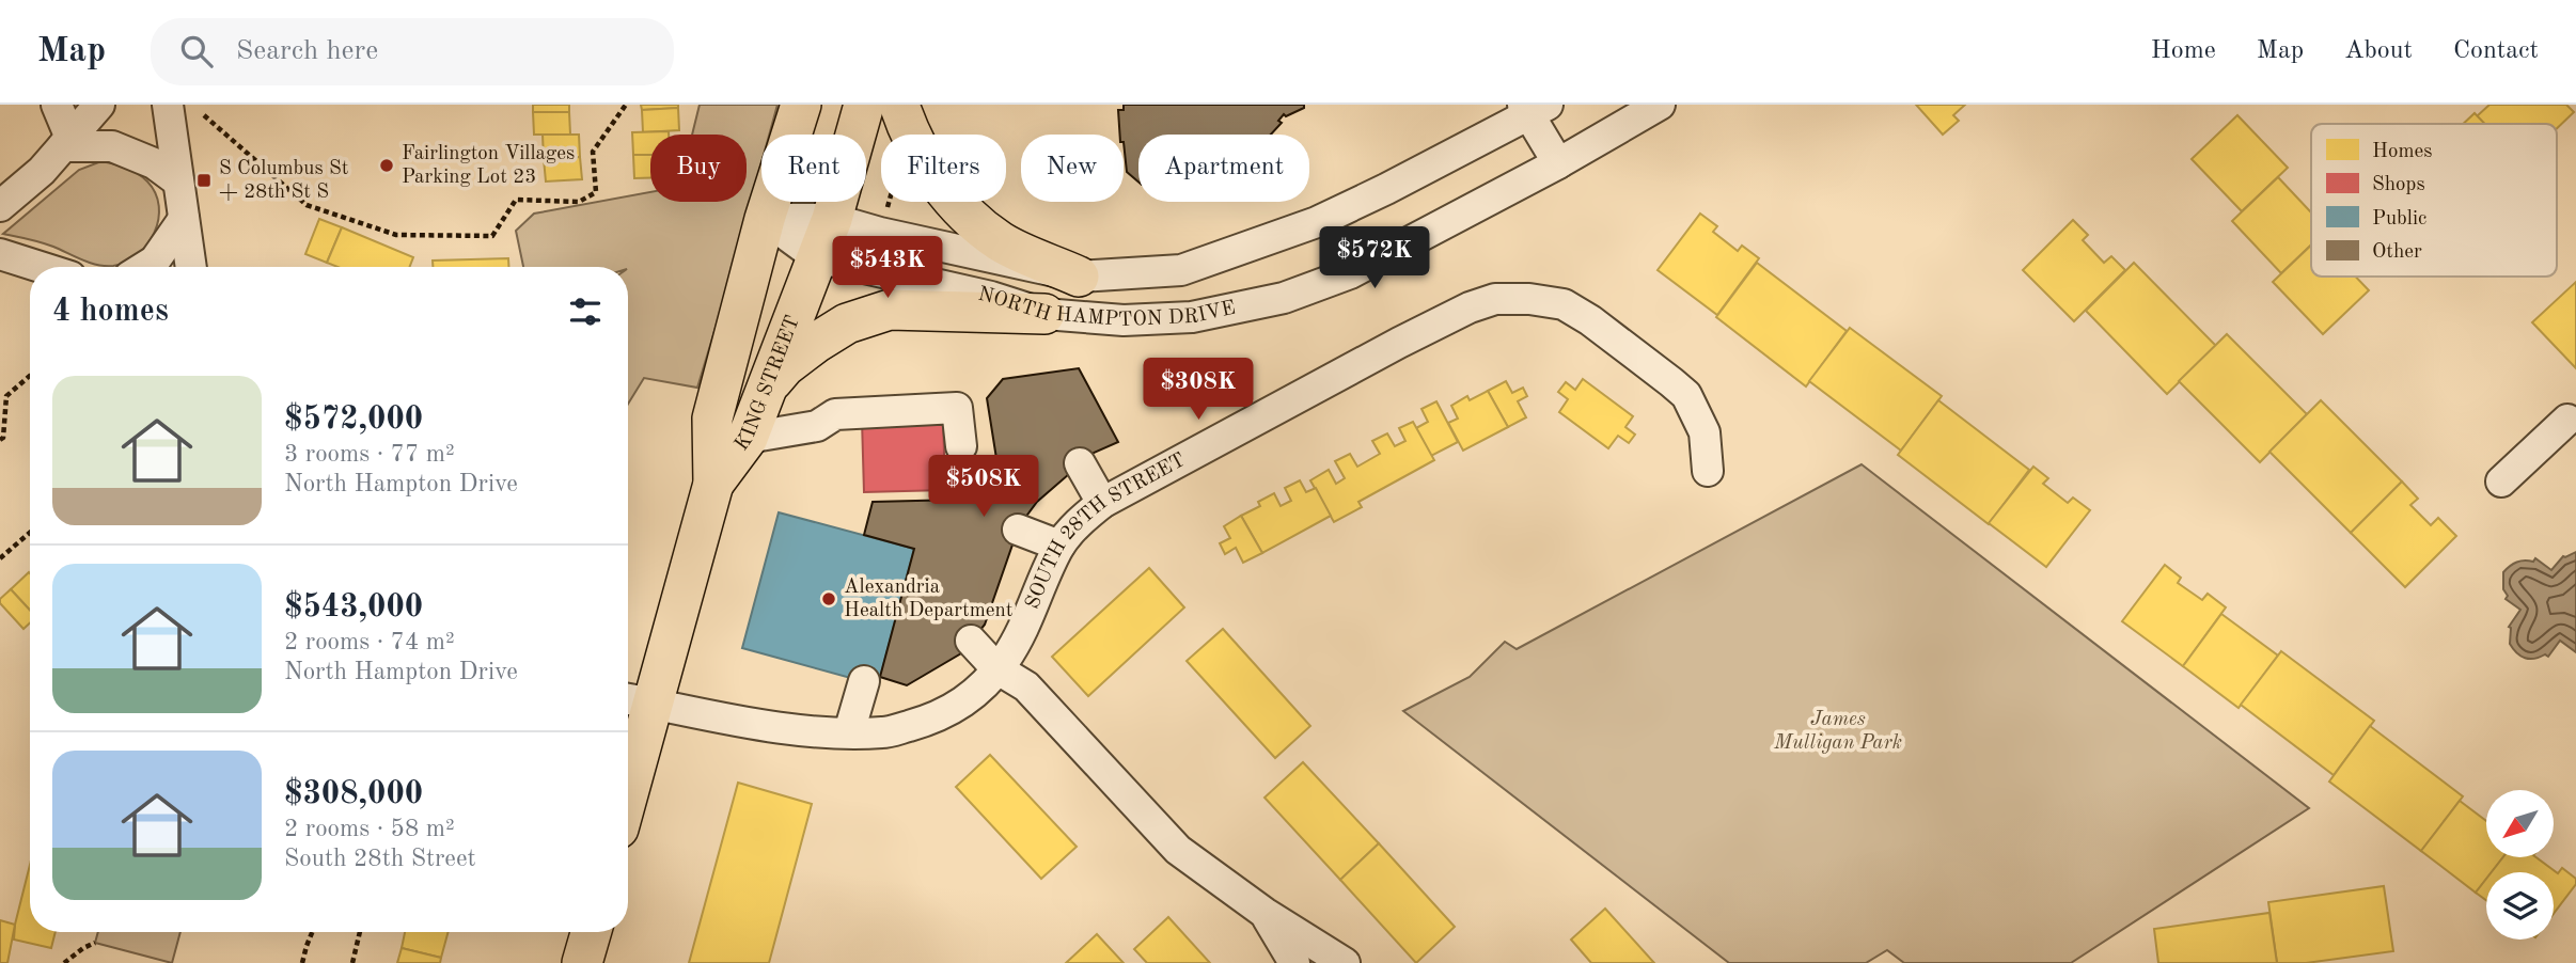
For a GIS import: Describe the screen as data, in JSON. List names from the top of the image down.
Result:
{
  "streets": {
    "main road": ["KING STREET"],
    "street": ["NORTH HAMPTON DRIVE", "SOUTH 28TH STREET"]
  },
  "crossings": [
    ["NORTH HAMPTON DRIVE", "KING STREET"],
    ["KING STREET", "SOUTH 28TH STREET"]
  ],
  "parks": ["James Mulligan Park"],
  "places": {
    "other": ["Fairlington Villages Parking Lot 23", "Alexandria Health Department"],
    "transit": ["S Columbus St + 28th St S"]
  },
  "legend": [
    "Homes",
    "Shops",
    "Public",
    "Other"
  ],
  "north": "bottom left",
  "page": {
    "header": "Map",
    "search": "Search here",
    "nav": [
      "Home",
      "Map",
      "About",
      "Contact"
    ],
    "chip": [
      "Buy",
      "Rent",
      "Filters",
      "New",
      "Apartment"
    ],
    "price": [
      "$572K",
      "$543K",
      "$308K",
      "$508K"
    ],
    "heading": "4 homes",
    "list": [
      {
        "name": "$572,000",
        "note": "3 rooms · 77 m² · North Hampton Drive"
      },
      {
        "name": "$543,000",
        "note": "2 rooms · 74 m² · North Hampton Drive"
      },
      {
        "name": "$308,000",
        "note": "2 rooms · 58 m² · South 28th Street"
      }
    ]
  }
}
